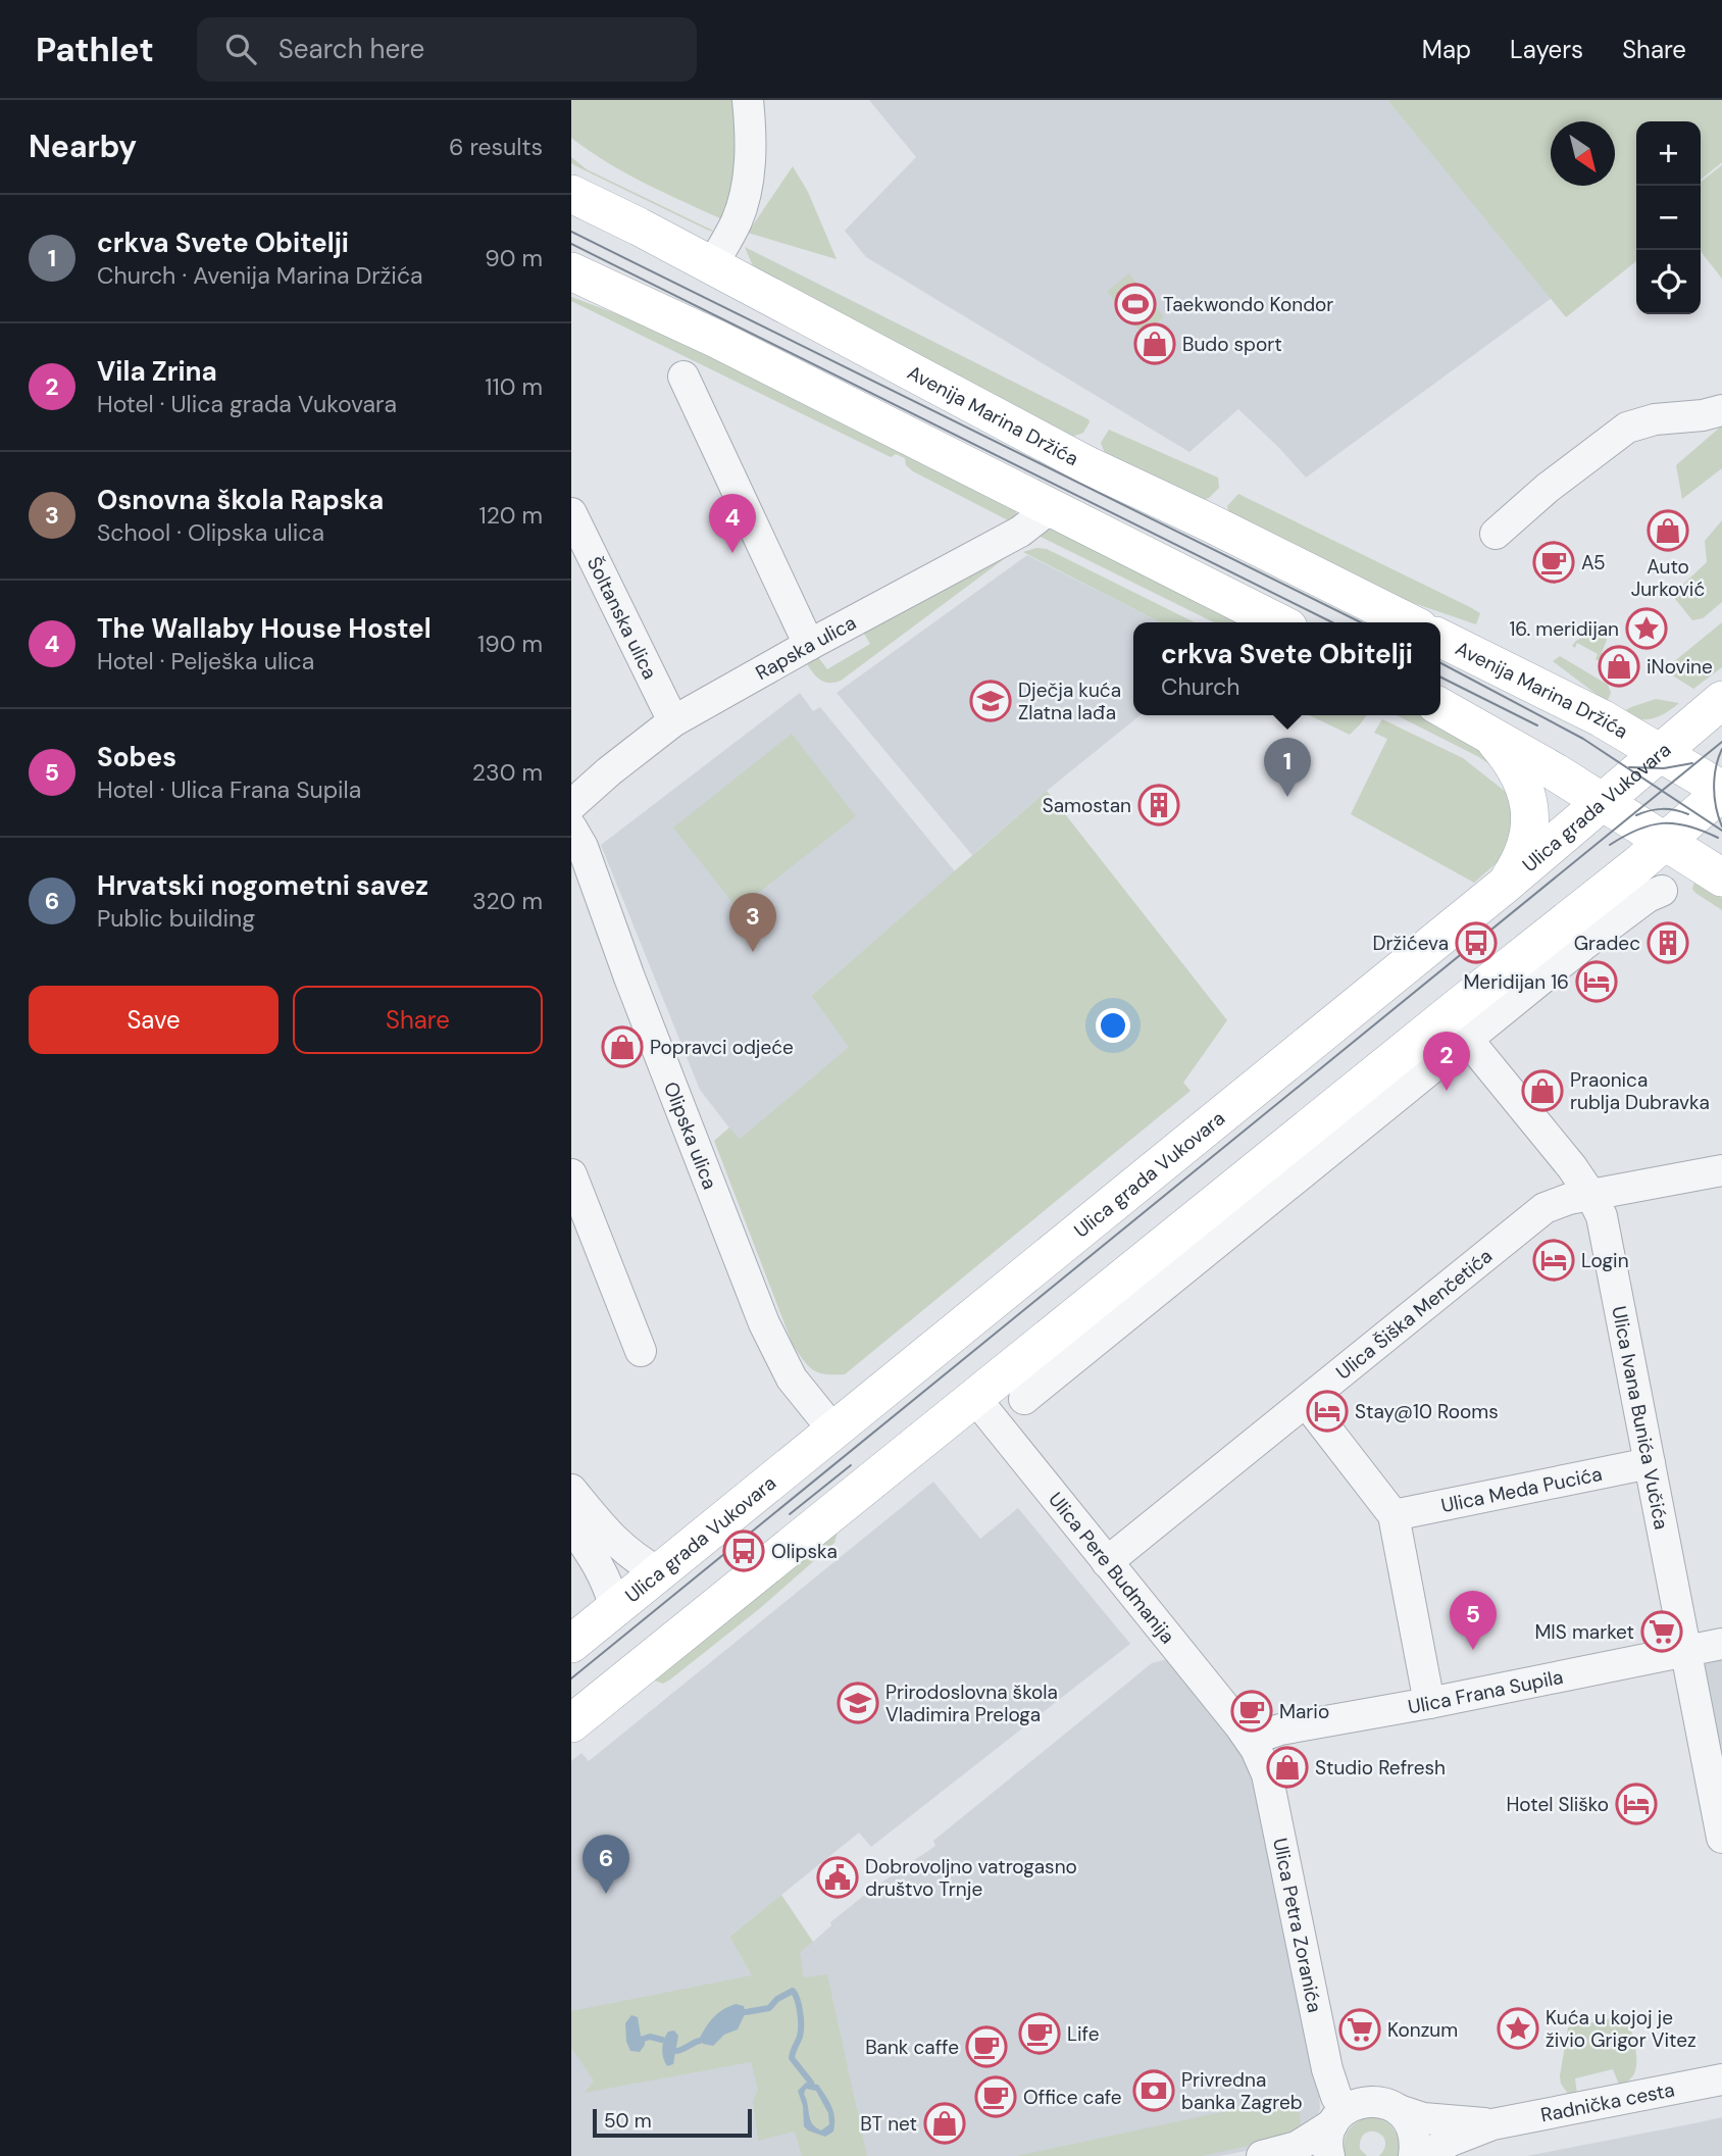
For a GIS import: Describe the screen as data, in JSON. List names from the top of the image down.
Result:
{
  "streets": {
    "main road": ["Avenija Marina Držića", "Ulica grada Vukovara"],
    "street": [
      "Šoltanska ulica",
      "Rapska ulica",
      "Olipska ulica",
      "Ulica Šiška Menčetića",
      "Ulica Ivana Bunića Vučića",
      "Ulica Meda Pucića",
      "Ulica Pere Budmanija",
      "Ulica Frana Supila",
      "Ulica Petra Zoranića",
      "Radnička cesta"
    ]
  },
  "crossings": [
    ["Avenija Marina Držića", "Ulica grada Vukovara"],
    ["Šoltanska ulica", "Rapska ulica"],
    ["Ulica grada Vukovara", "Olipska ulica"],
    ["Ulica Šiška Menčetića", "Ulica Ivana Bunića Vučića"],
    ["Ulica Šiška Menčetića", "Ulica Pere Budmanija"],
    ["Ulica Ivana Bunića Vučića", "Ulica Meda Pucića"],
    ["Ulica Ivana Bunića Vučića", "Ulica Frana Supila"],
    ["Ulica Pere Budmanija", "Ulica Frana Supila"],
    ["Ulica Pere Budmanija", "Ulica Petra Zoranića"],
    ["Ulica Frana Supila", "Ulica Petra Zoranića"],
    ["Ulica Petra Zoranića", "Radnička cesta"]
  ],
  "places": {
    "sports": ["Taekwondo Kondor"],
    "shop": [
      "Budo sport",
      "Auto Jurković",
      "iNovine",
      "Popravci odjeće",
      "Praonica rublja Dubravka",
      "Studio Refresh",
      "BT net"
    ],
    "cafe": [
      "A5",
      "Mario",
      "Life",
      "Bank caffe",
      "Office cafe"
    ],
    "place": ["16. meridijan", "Kuća u kojoj je živio Grigor Vitez"],
    "school or university": ["Dječja kuća Zlatna lađa", "Prirodoslovna škola Vladimira Preloga"],
    "building": ["Samostan", "Gradec"],
    "bus stop": ["Držićeva", "Olipska"],
    "hotel": [
      "Meridijan 16",
      "Login",
      "Stay@10 Rooms",
      "Hotel Sliško"
    ],
    "supermarket": ["MIS market", "Konzum"],
    "public building": ["Dobrovoljno vatrogasno društvo Trnje"],
    "bank": ["Privredna banka Zagreb"]
  },
  "scale_bar": "50 m",
  "north": "bottom right",
  "page": {
    "header": "Pathlet",
    "search": "Search here",
    "nav": ["Map", "Layers", "Share"],
    "heading": ["Nearby", "6 results"],
    "map_buttons": ["+", "−"],
    "list": [
      {
        "mark": "1",
        "name": "crkva Svete Obitelji",
        "note": "Church · Avenija Marina Držića",
        "value": "90 m"
      },
      {
        "mark": "2",
        "name": "Vila Zrina",
        "note": "Hotel · Ulica grada Vukovara",
        "value": "110 m"
      },
      {
        "mark": "3",
        "name": "Osnovna škola Rapska",
        "note": "School · Olipska ulica",
        "value": "120 m"
      },
      {
        "mark": "4",
        "name": "The Wallaby House Hostel",
        "note": "Hotel · Pelješka ulica",
        "value": "190 m"
      },
      {
        "mark": "5",
        "name": "Sobes",
        "note": "Hotel · Ulica Frana Supila",
        "value": "230 m"
      },
      {
        "mark": "6",
        "name": "Hrvatski nogometni savez",
        "note": "Public building",
        "value": "320 m"
      }
    ],
    "pins": [
      "4",
      "1",
      "3",
      "2",
      "5",
      "6"
    ],
    "popup": ["crkva Svete Obitelji", "Church"],
    "buttons": ["Save", "Share"],
    "scale": "50 m"
  }
}
